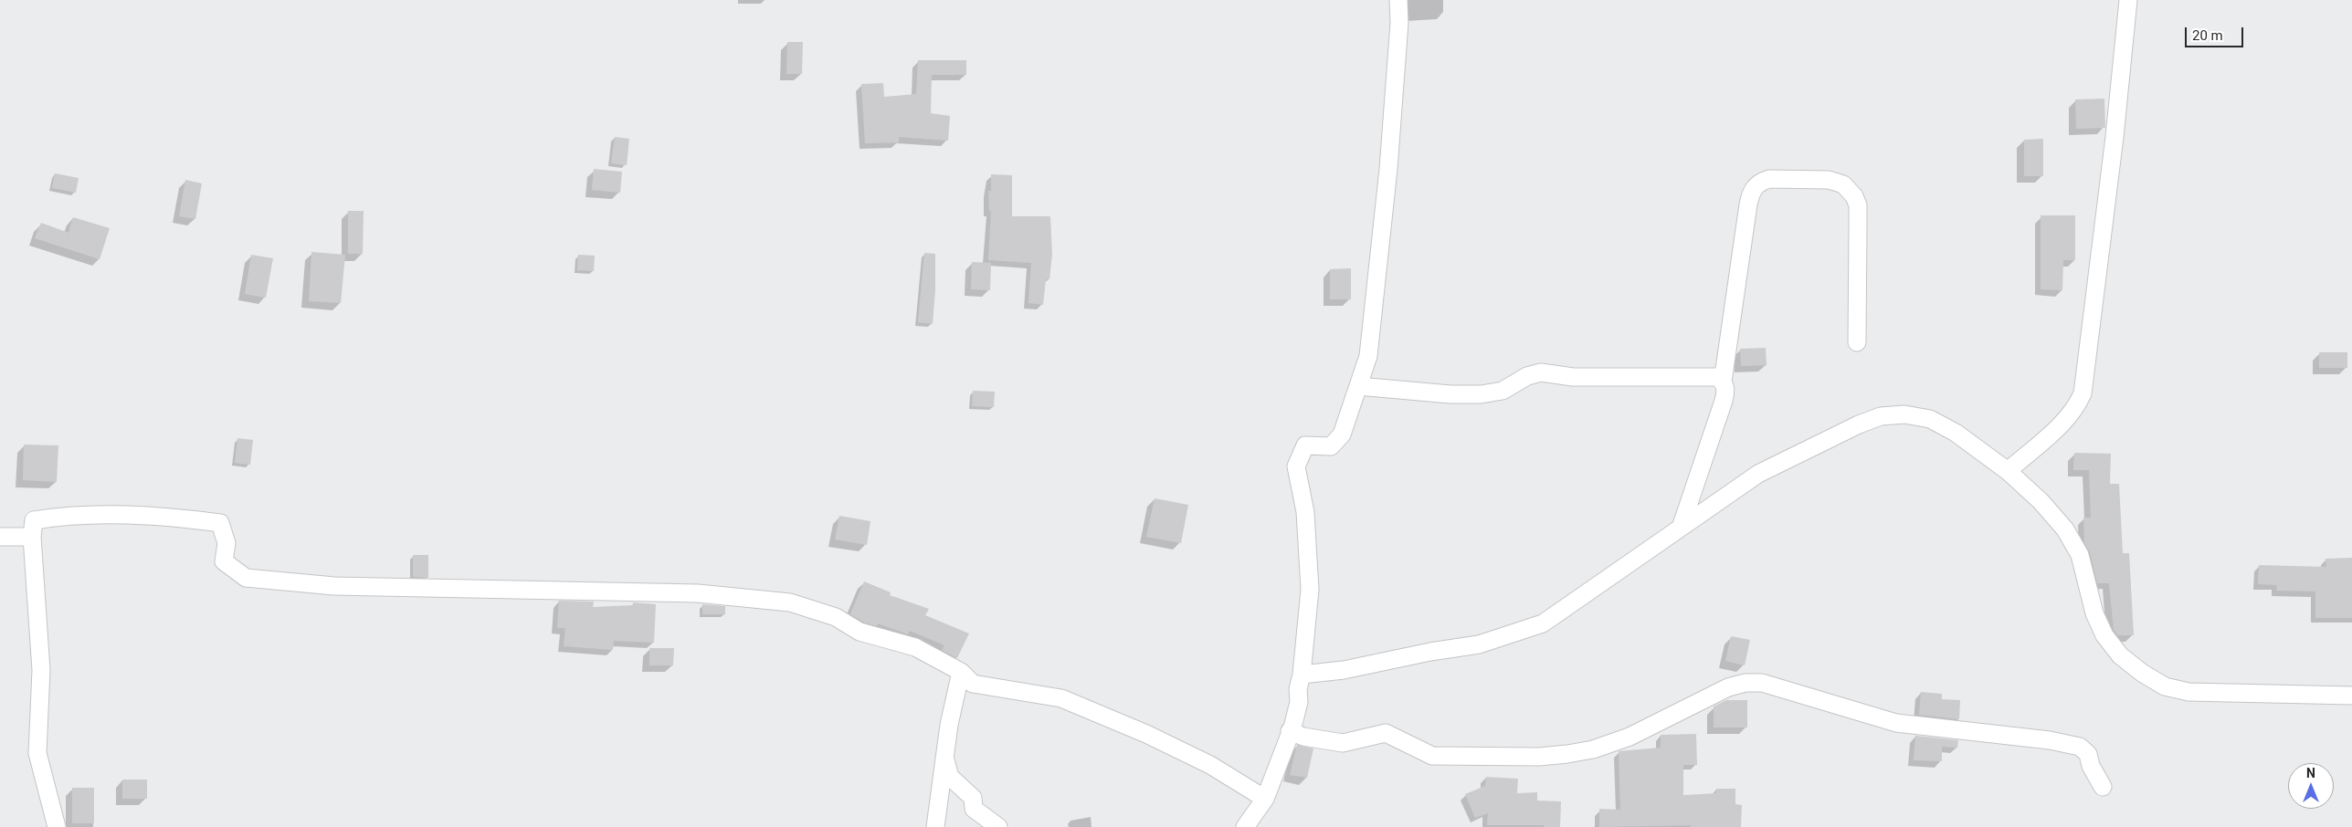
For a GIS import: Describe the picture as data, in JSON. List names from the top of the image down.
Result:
{
  "scale_bar": "20 m",
  "north": "top"
}
